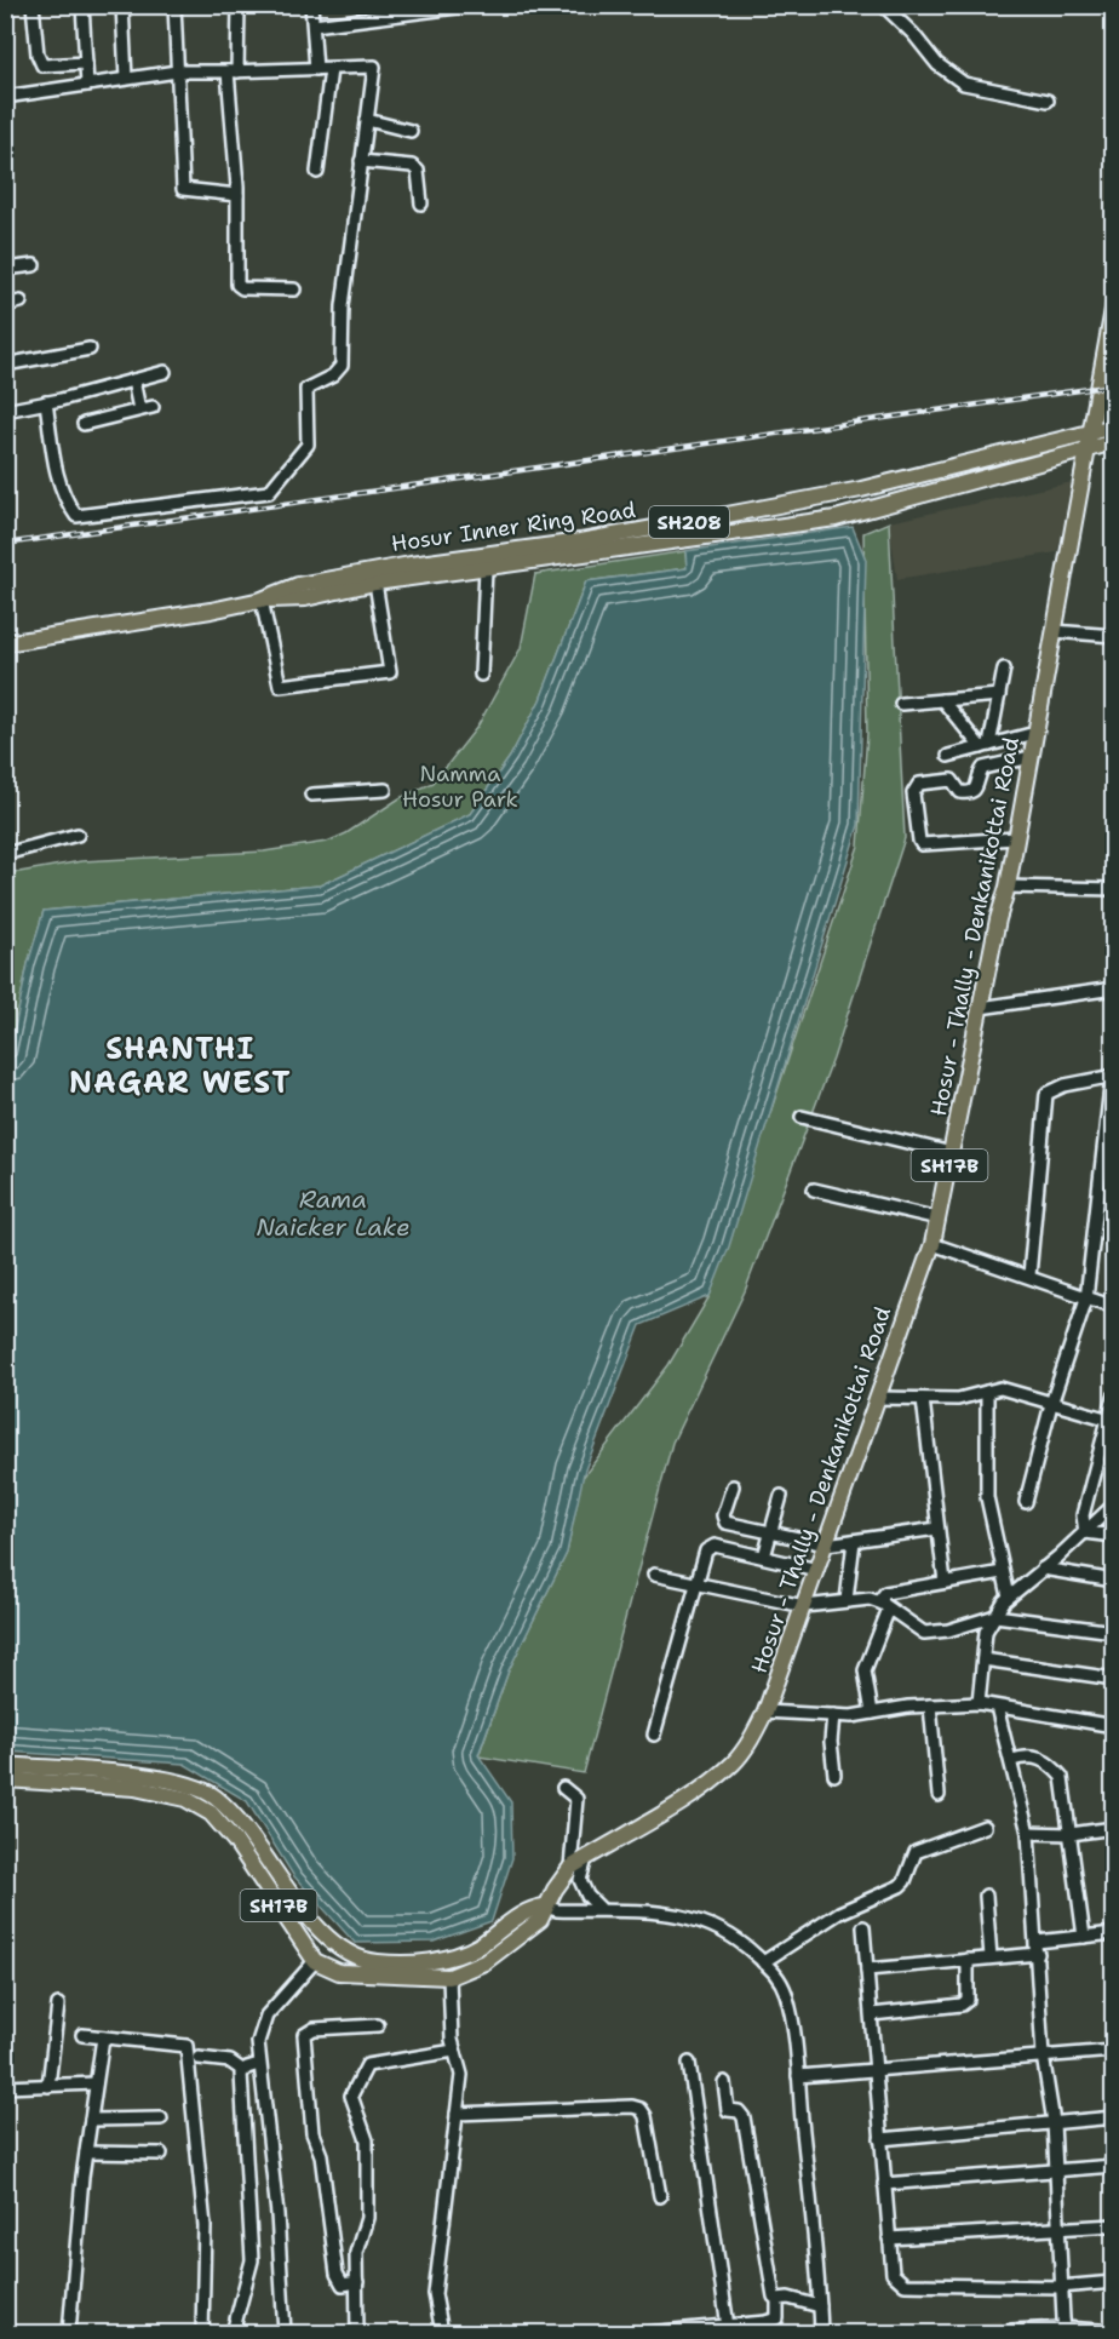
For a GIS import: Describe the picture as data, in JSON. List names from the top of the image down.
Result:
{
  "streets": {
    "main road": [
      "SH208",
      "Hosur Inner Ring Road",
      "Hosur - Thally - Denkanikottai Road",
      "SH17B"
    ]
  },
  "crossings": [
    ["Hosur Inner Ring Road", "Hosur - Thally - Denkanikottai Road"],
    ["Hosur - Thally - Denkanikottai Road", "SH17B"]
  ],
  "districts": ["SHANTHI NAGAR WEST"],
  "water": ["Rama Naicker Lake"],
  "parks": ["Namma Hosur Park"]
}
